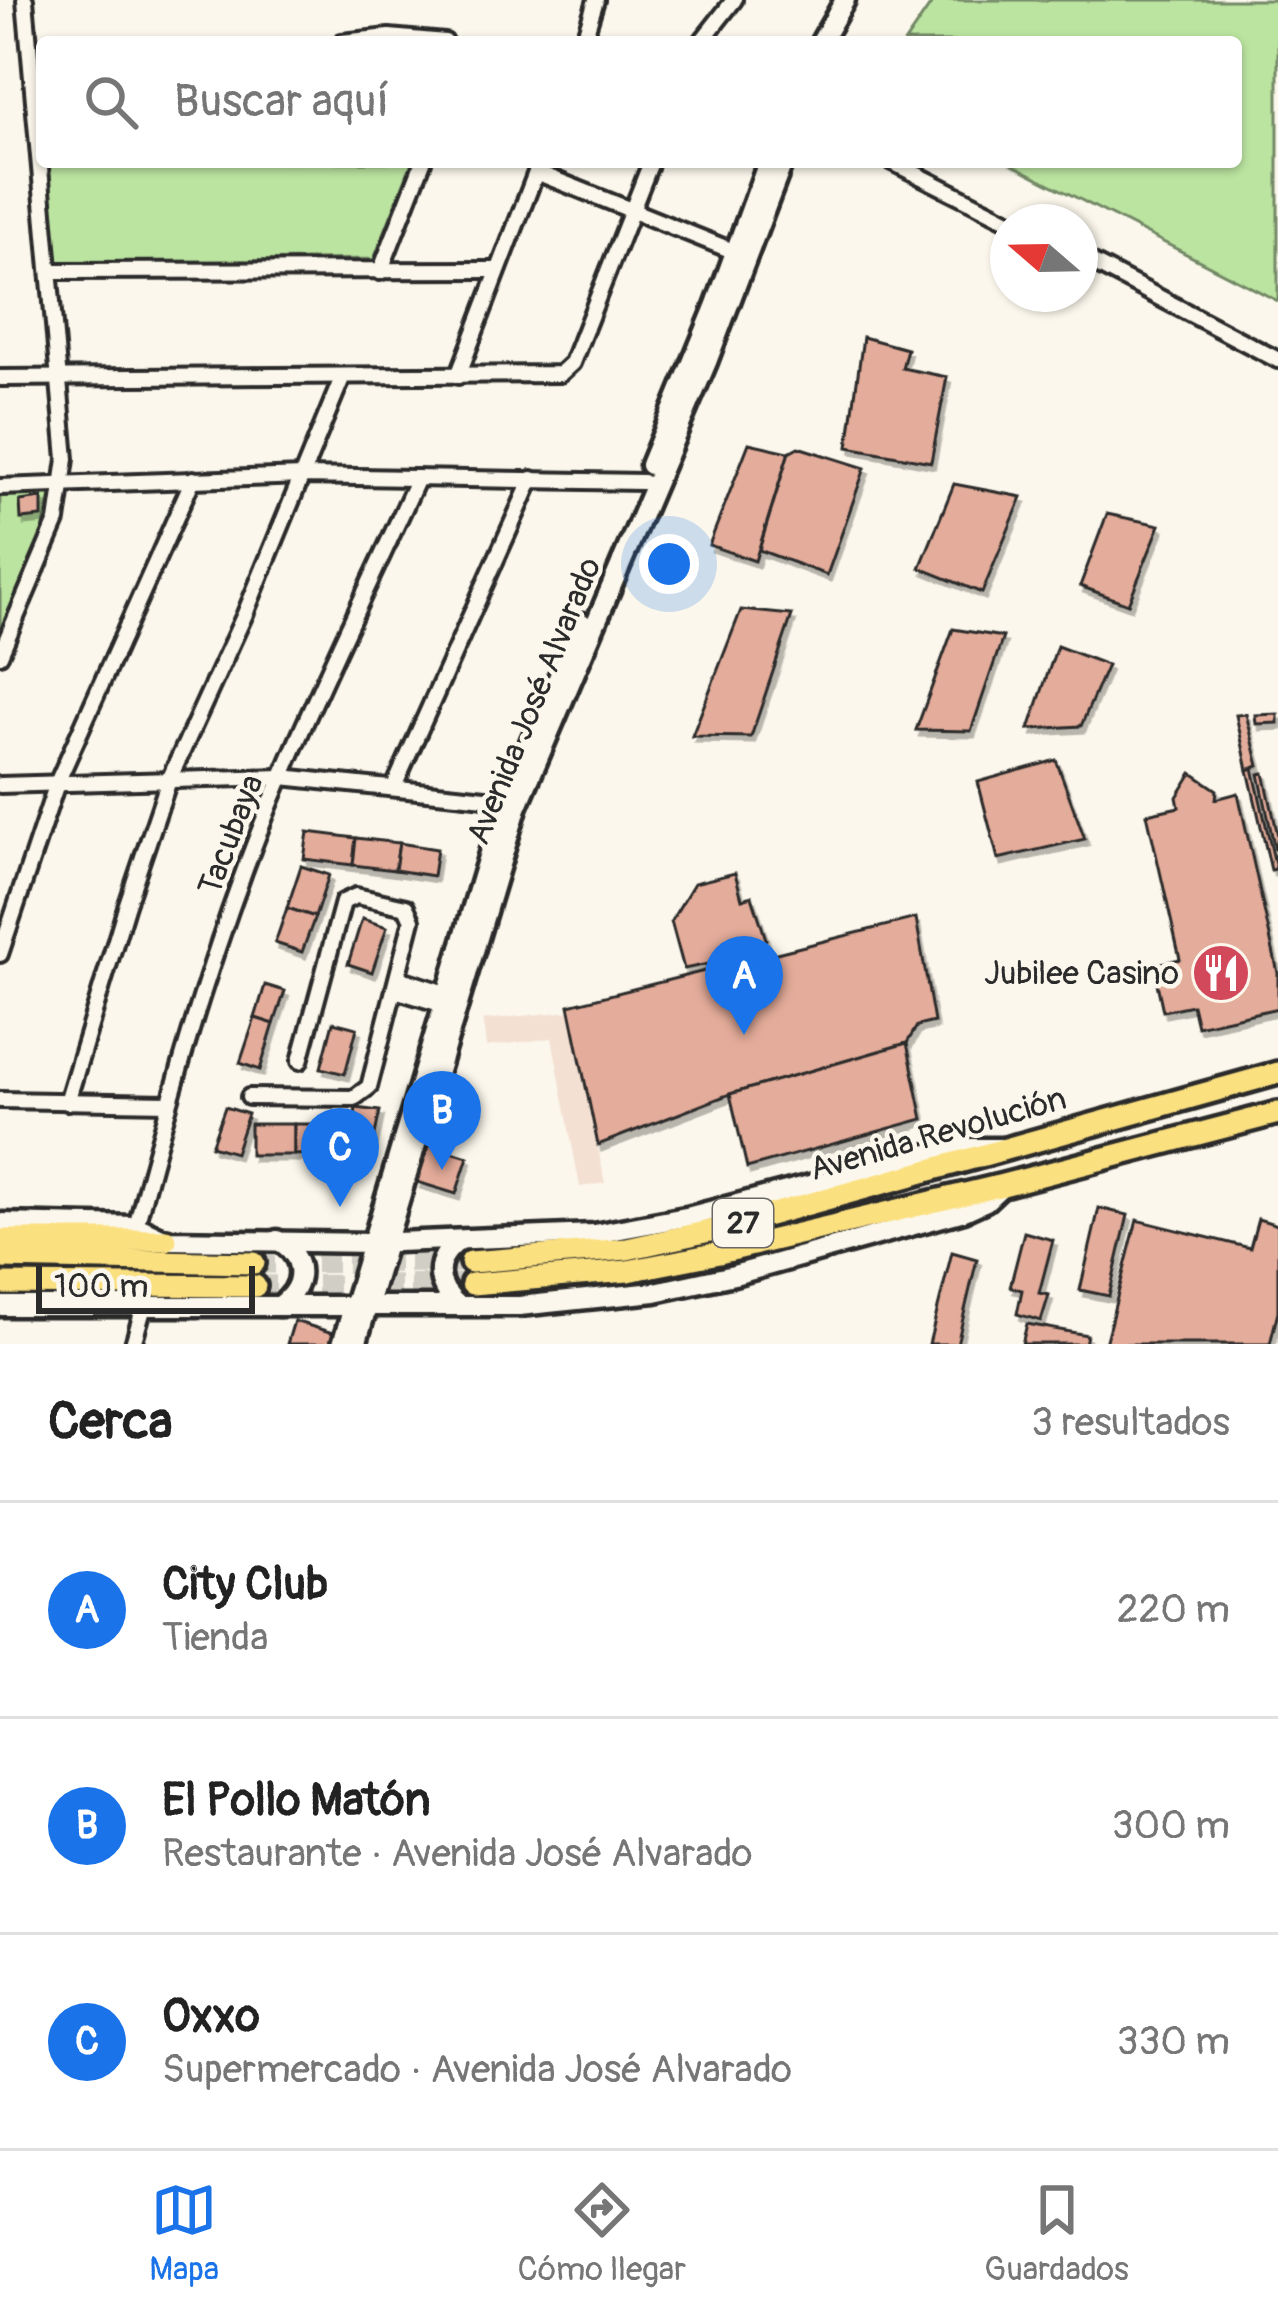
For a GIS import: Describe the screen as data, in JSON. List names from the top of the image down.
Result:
{
  "streets": {
    "main road": ["Avenida Revolución", "27"],
    "street": ["Avenida José Alvarado", "Tacubaya"]
  },
  "places": {
    "restaurant": ["Jubilee Casino"]
  },
  "scale_bar": "100 m",
  "north": "left",
  "page": {
    "search": "Buscar aquí",
    "pins": ["A", "B", "C"],
    "scale": "100 m",
    "heading": ["Cerca", "3 resultados"],
    "list": [
      {
        "mark": "A",
        "name": "City Club",
        "note": "Tienda",
        "value": "220 m"
      },
      {
        "mark": "B",
        "name": "El Pollo Matón",
        "note": "Restaurante · Avenida José Alvarado",
        "value": "300 m"
      },
      {
        "mark": "C",
        "name": "Oxxo",
        "note": "Supermercado · Avenida José Alvarado",
        "value": "330 m"
      }
    ],
    "nav": ["Mapa", "Cómo llegar", "Guardados"]
  }
}
